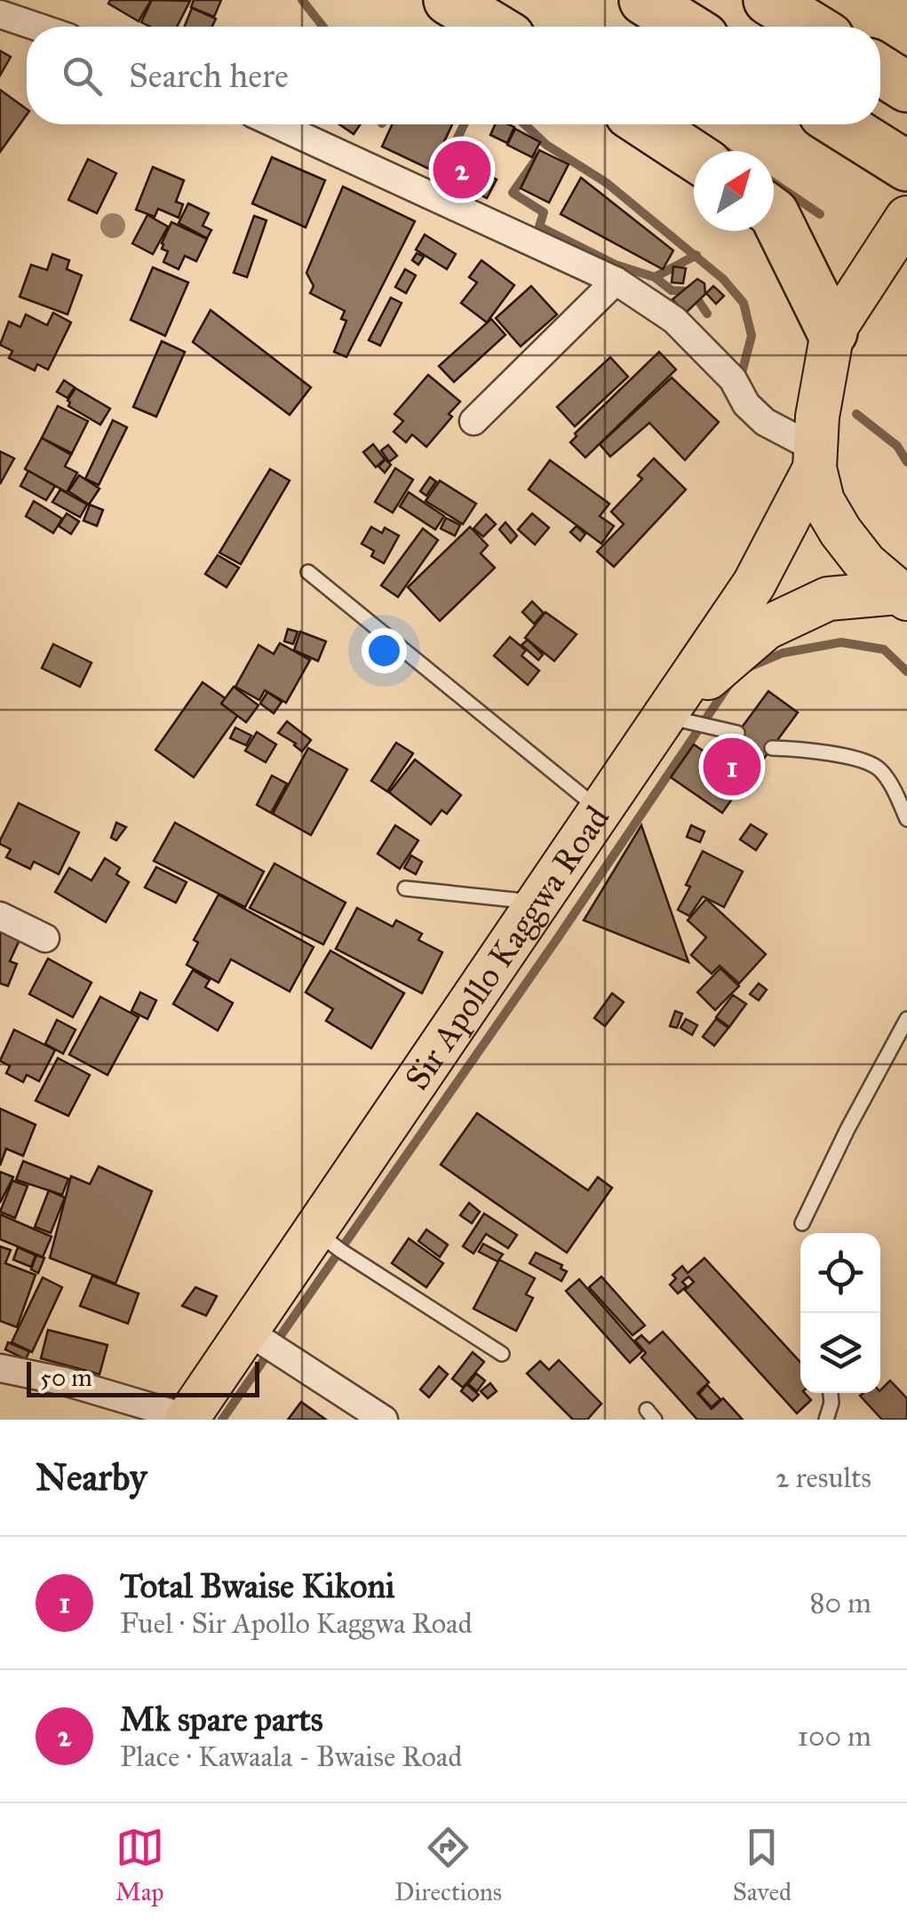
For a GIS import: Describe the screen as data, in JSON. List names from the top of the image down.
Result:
{
  "streets": {
    "main road": ["Sir Apollo Kaggwa Road"]
  },
  "scale_bar": "50 m",
  "north": "top right",
  "page": {
    "search": "Search here",
    "pins": ["2", "1"],
    "scale": "50 m",
    "heading": ["Nearby", "2 results"],
    "list": [
      {
        "mark": "1",
        "name": "Total Bwaise Kikoni",
        "note": "Fuel · Sir Apollo Kaggwa Road",
        "value": "80 m"
      },
      {
        "mark": "2",
        "name": "Mk spare parts",
        "note": "Place · Kawaala - Bwaise Road",
        "value": "100 m"
      }
    ],
    "nav": ["Map", "Directions", "Saved"]
  }
}
